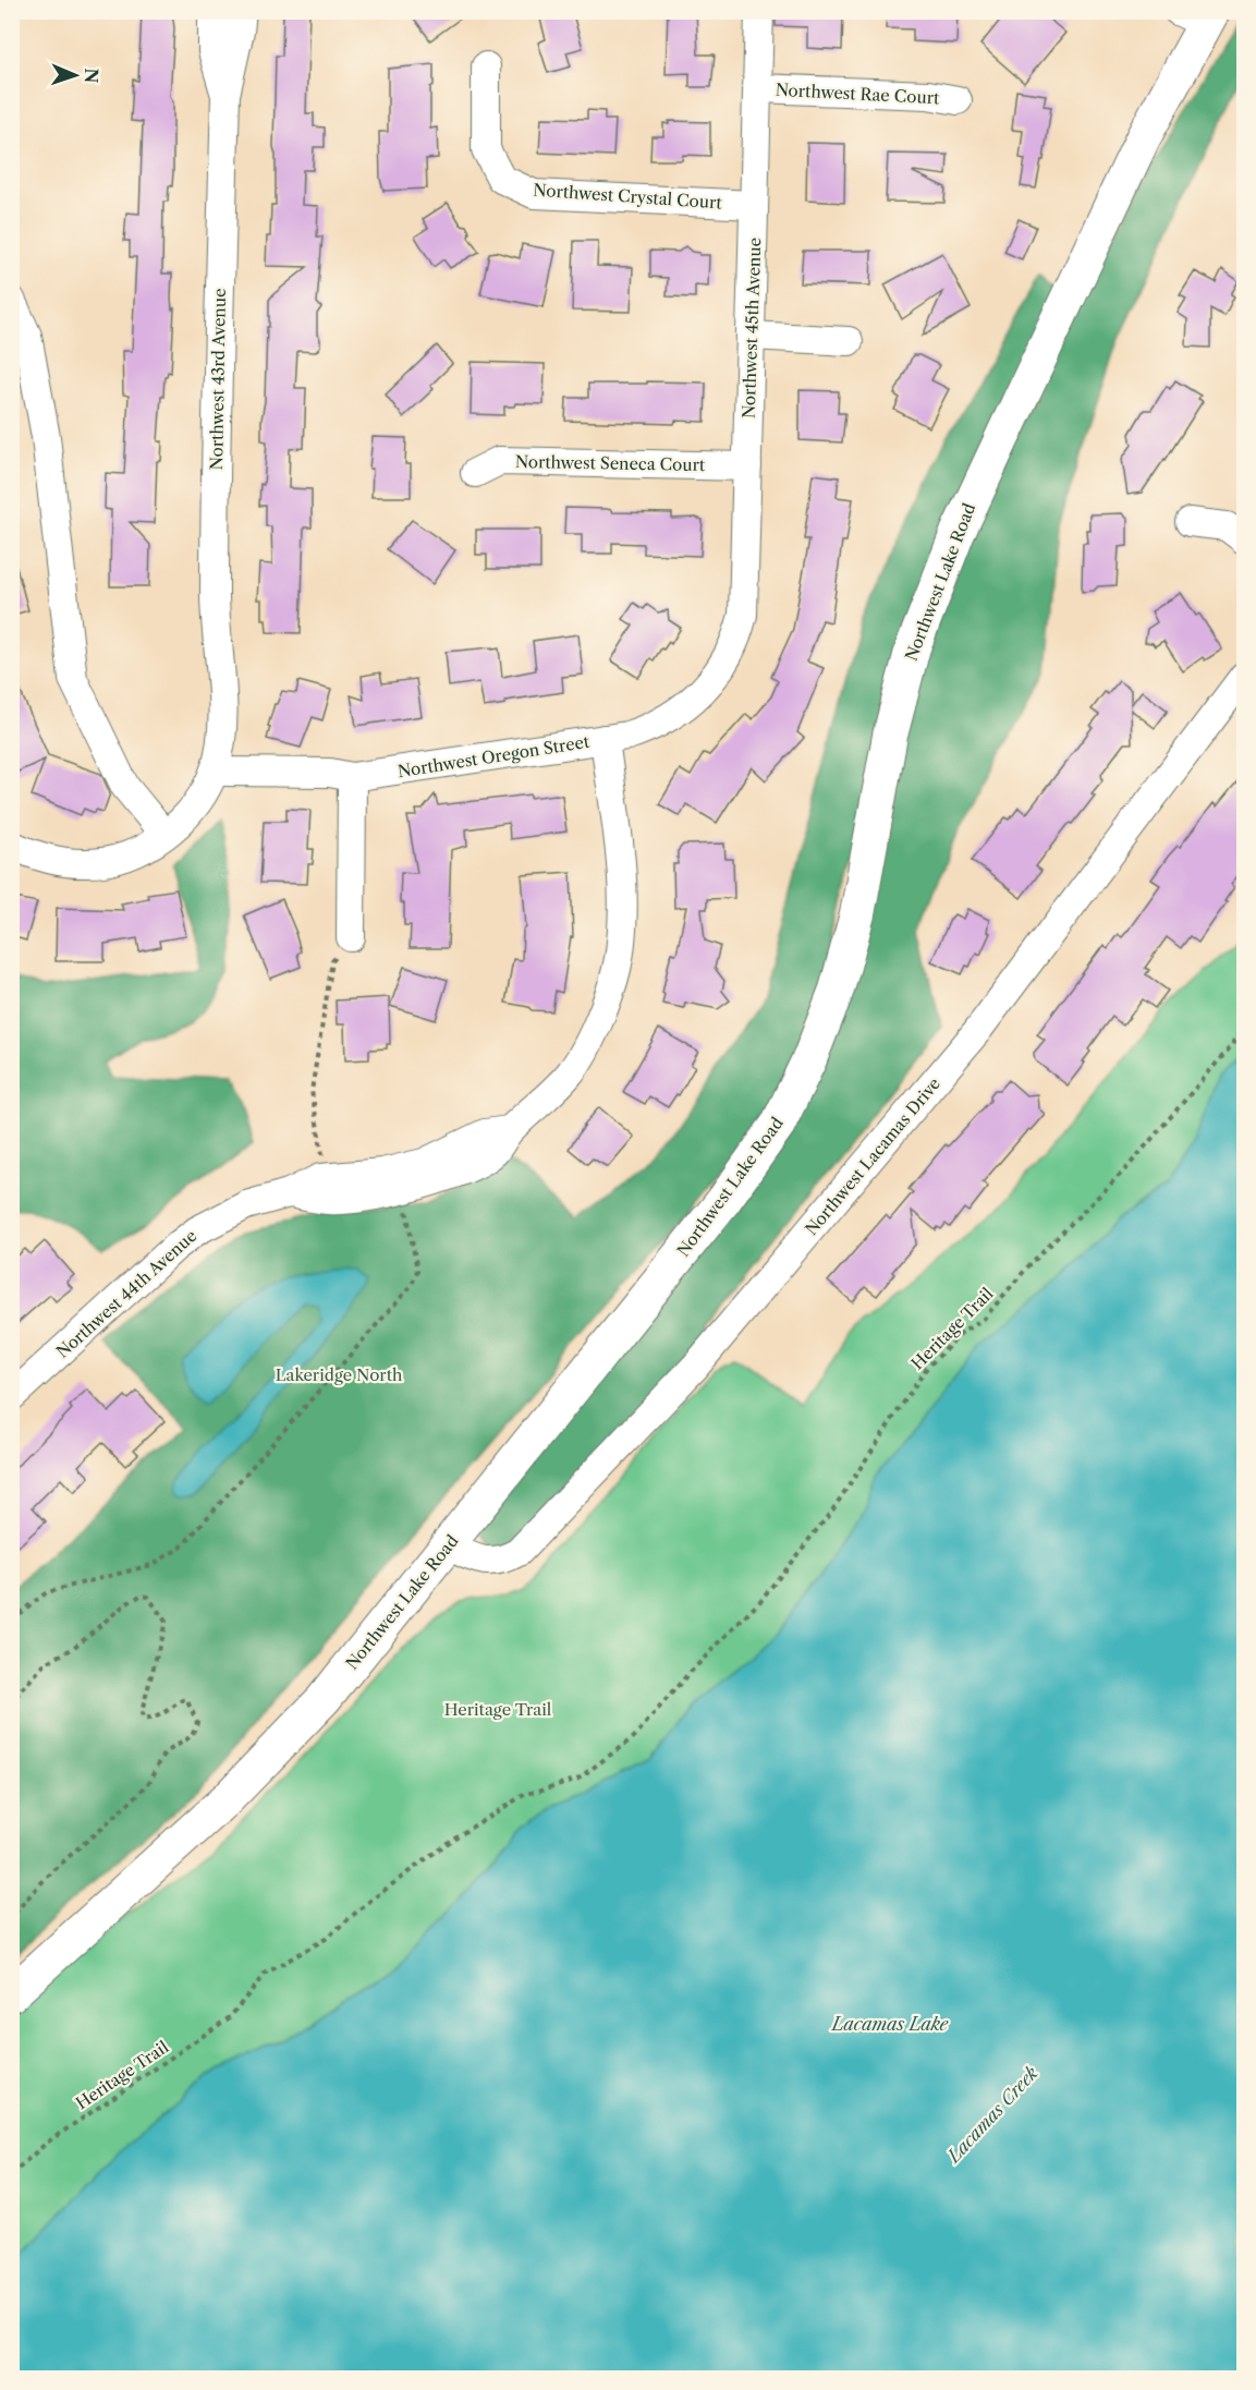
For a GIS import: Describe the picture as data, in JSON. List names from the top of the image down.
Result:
{
  "streets": {
    "main road": ["Northwest Lake Road"],
    "street": [
      "Northwest Rae Court",
      "Northwest Crystal Court",
      "Northwest 45th Avenue",
      "Northwest 43rd Avenue",
      "Northwest Seneca Court",
      "Northwest Oregon Street",
      "Northwest Lacamas Drive",
      "Northwest 44th Avenue"
    ],
    "path": ["Heritage Trail"]
  },
  "crossings": [
    ["Northwest Rae Court", "Northwest 45th Avenue"],
    ["Northwest Crystal Court", "Northwest 45th Avenue"],
    ["Northwest 45th Avenue", "Northwest Seneca Court"],
    ["Northwest 45th Avenue", "Northwest Oregon Street"],
    ["Northwest 43rd Avenue", "Northwest Oregon Street"],
    ["Northwest Lake Road", "Northwest Lacamas Drive"],
    ["Northwest Oregon Street", "Northwest 44th Avenue"]
  ],
  "water": ["Lacamas Lake", "Lacamas Creek"],
  "parks": ["Lakeridge North", "Heritage Trail"],
  "north": "right"
}
